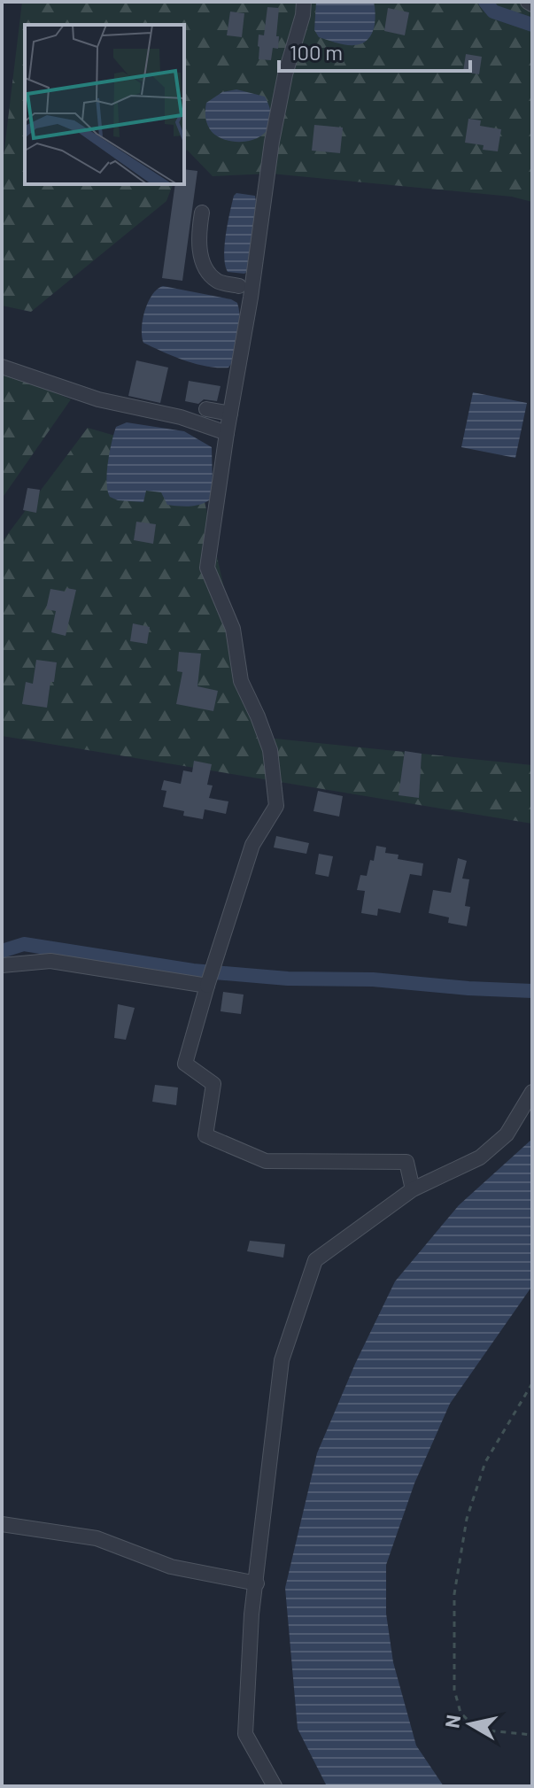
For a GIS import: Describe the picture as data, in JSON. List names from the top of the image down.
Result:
{
  "scale_bar": "100 m",
  "north": "left"
}
